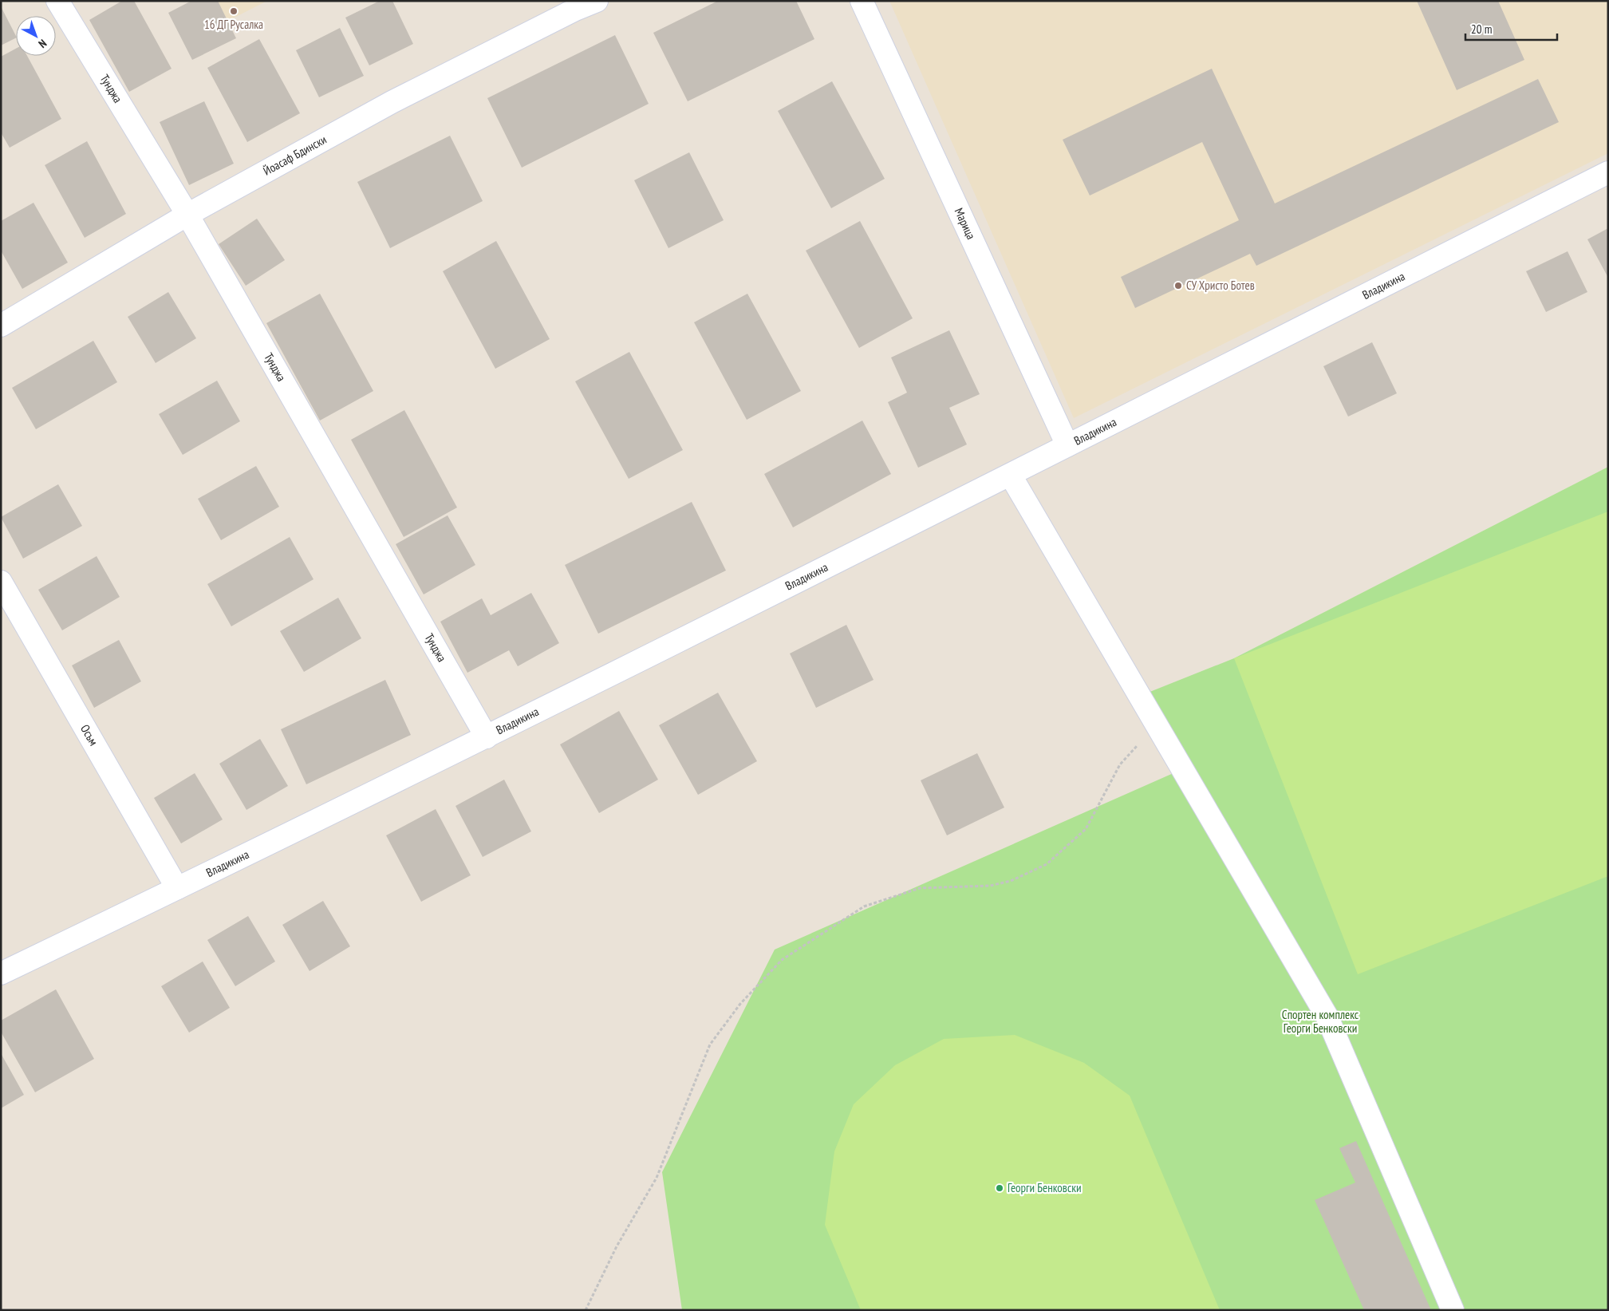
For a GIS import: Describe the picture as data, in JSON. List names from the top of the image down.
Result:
{
  "streets": {
    "street": [
      "Тунджа",
      "Йоасаф Бдински",
      "Марица",
      "Владикина",
      "Осъм"
    ]
  },
  "crossings": [
    ["Тунджа", "Йоасаф Бдински"],
    ["Тунджа", "Владикина"],
    ["Марица", "Владикина"],
    ["Владикина", "Осъм"]
  ],
  "parks": ["Спортен комплекс Георги Бенковски"],
  "places": ["16 ДГ Русалка", "СУ Христо Ботев", "Георги Бенковски"],
  "scale_bar": "20 m",
  "north": "bottom right"
}
